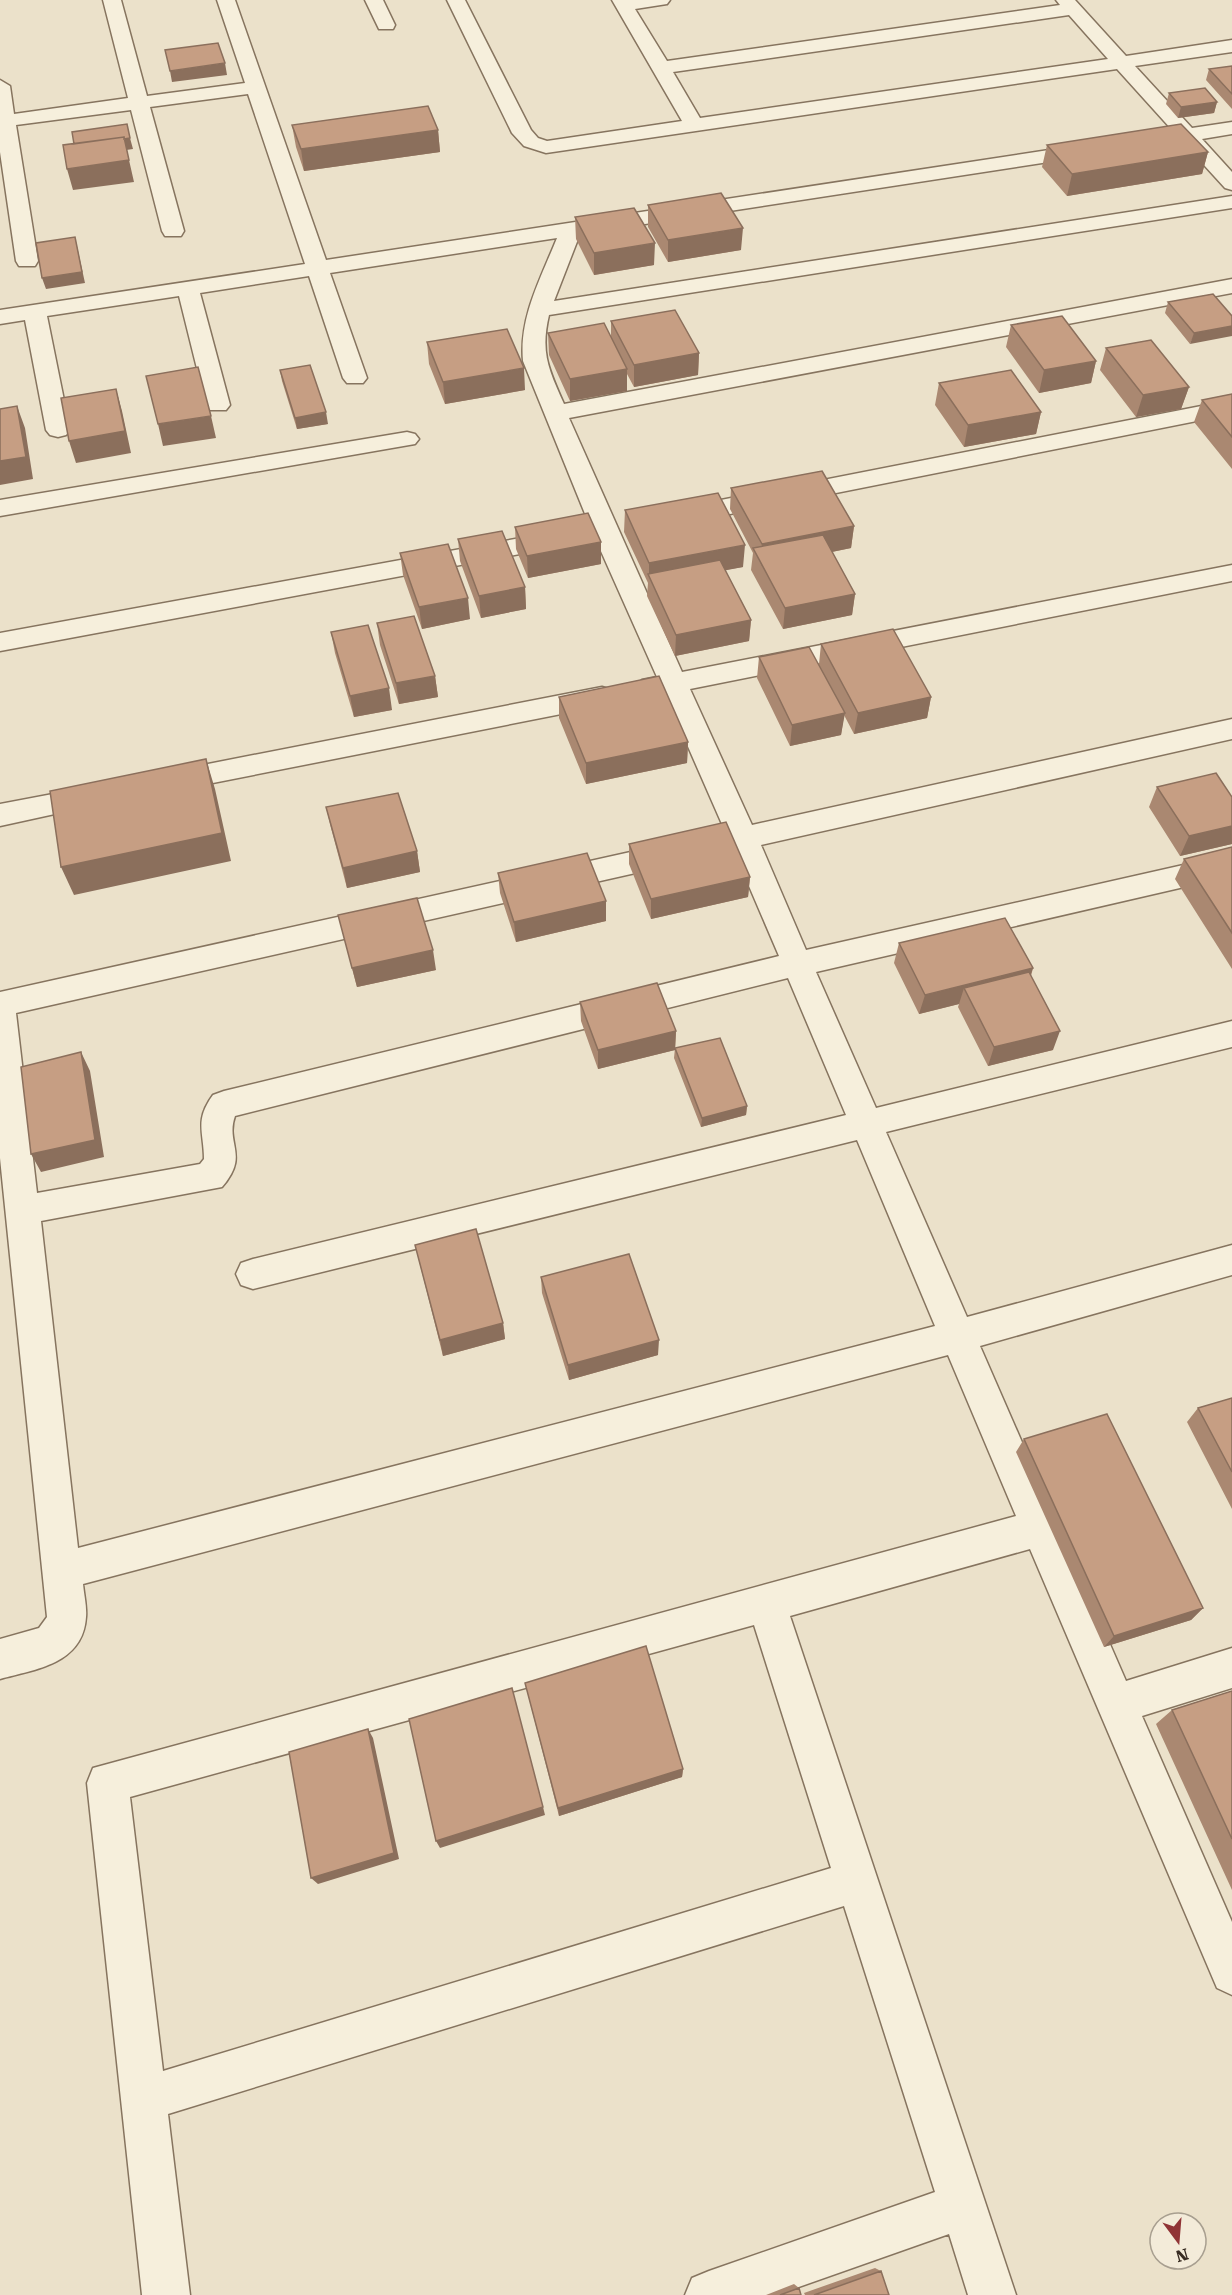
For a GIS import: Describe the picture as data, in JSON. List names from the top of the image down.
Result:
{
  "north": "bottom"
}
